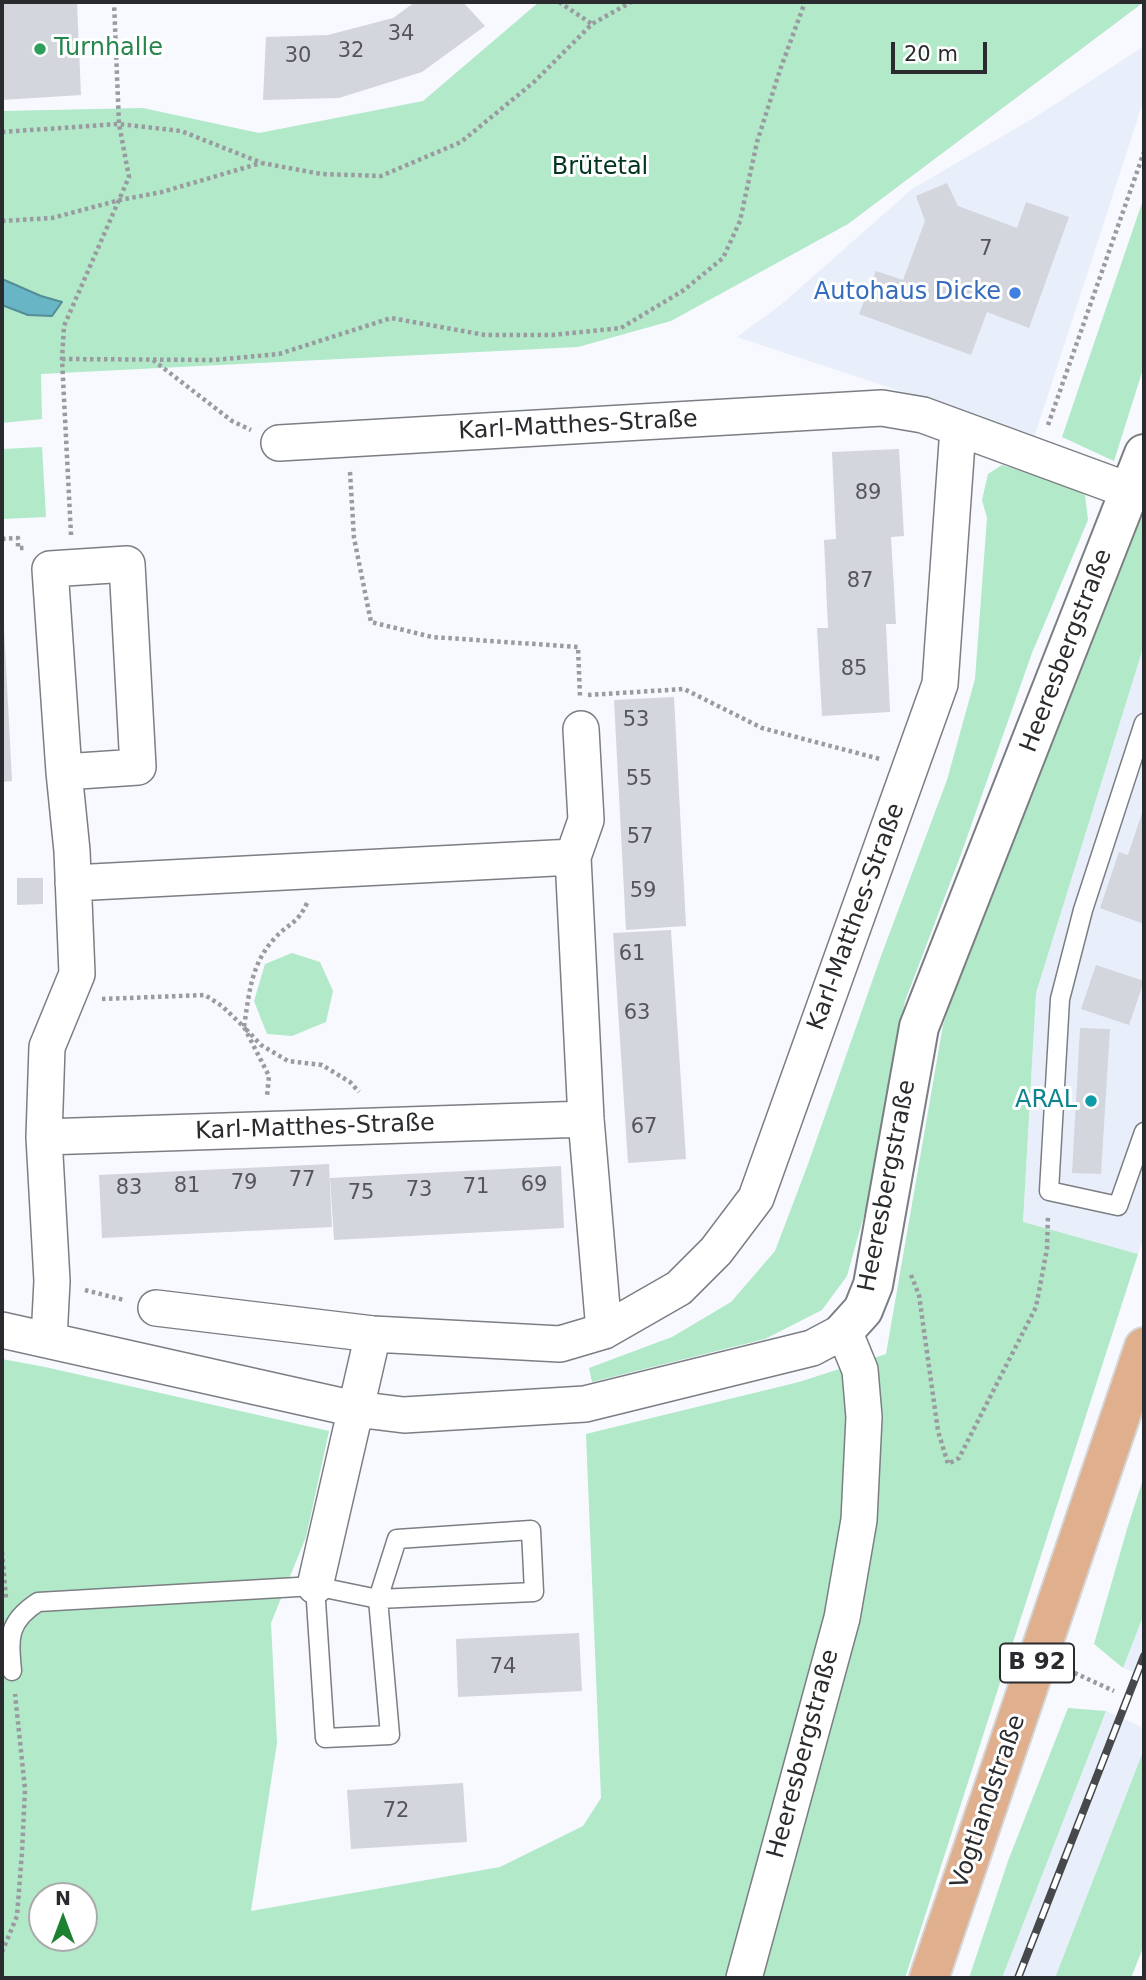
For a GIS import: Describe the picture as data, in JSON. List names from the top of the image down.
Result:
{
  "streets": {
    "main road": ["B 92", "Vogtlandstraße"],
    "street": ["Karl-Matthes-Straße", "Heeresbergstraße"]
  },
  "crossings": [
    ["Karl-Matthes-Straße", "Heeresbergstraße"]
  ],
  "parks": ["Brütetal"],
  "places": ["Turnhalle", "Autohaus Dicke", "ARAL"],
  "house_numbers": [
    "34",
    "32",
    "30",
    "7",
    "89",
    "87",
    "85",
    "53",
    "55",
    "57",
    "59",
    "61",
    "63",
    "67",
    "77",
    "79",
    "69",
    "81",
    "71",
    "83",
    "73",
    "75",
    "74",
    "72"
  ],
  "scale_bar": "20 m",
  "north": "top"
}
